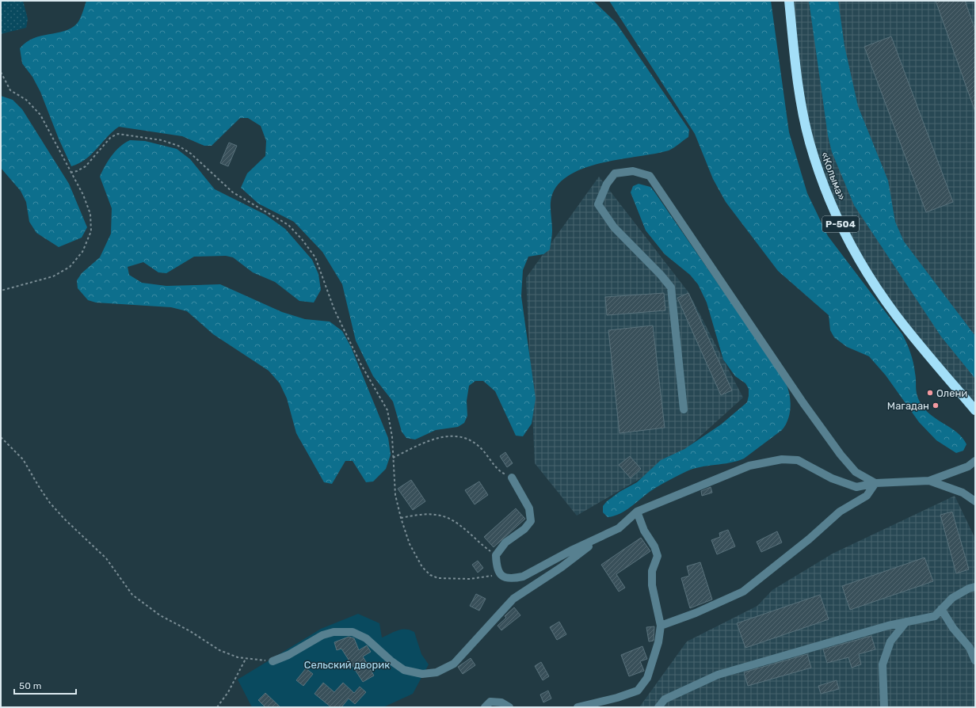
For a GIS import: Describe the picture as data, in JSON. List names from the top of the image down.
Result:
{
  "streets": {
    "highway": ["«Колыма»", "Р-504"]
  },
  "parks": ["Сельский дворик"],
  "places": ["Олени", "Магадан"],
  "scale_bar": "50 m"
}
